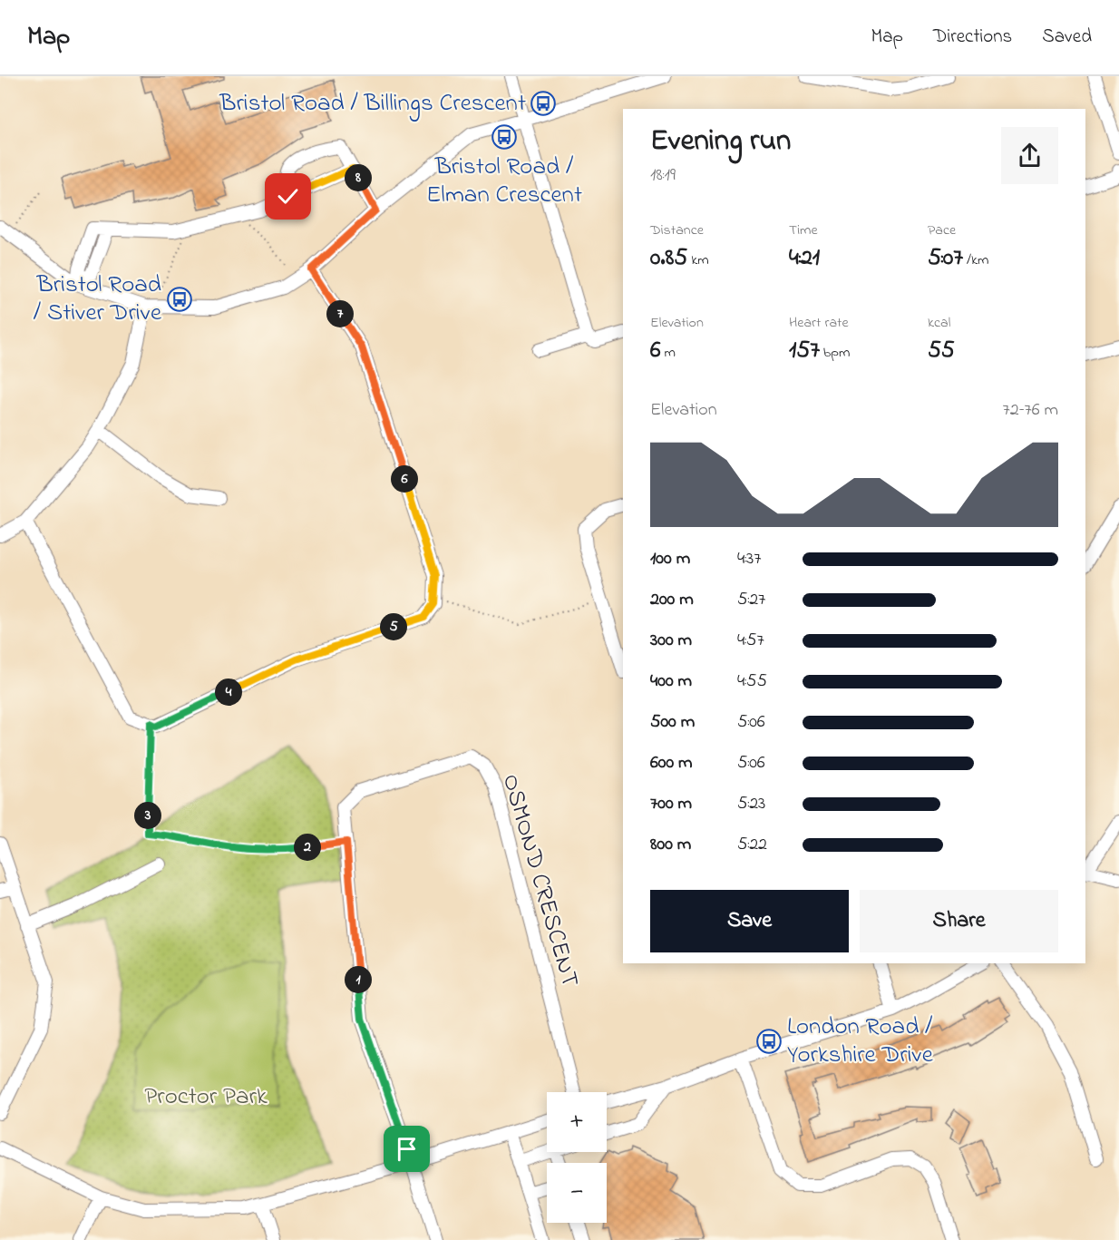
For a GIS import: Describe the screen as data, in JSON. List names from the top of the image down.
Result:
{
  "streets": {
    "street": ["OSMOND CRESCENT"]
  },
  "parks": ["Proctor Park"],
  "places": {
    "bus stop": [
      "Bristol Road / Billings Crescent",
      "Bristol Road / Elman Crescent",
      "Bristol Road / Stiver Drive",
      "London Road / Yorkshire Drive"
    ]
  },
  "page": {
    "header": "Map",
    "nav": ["Map", "Directions", "Saved"],
    "heading": ["Evening run", "18:19"],
    "pins": [
      "8",
      "7",
      "6",
      "5",
      "4",
      "3",
      "2",
      "1"
    ],
    "stats": [
      ["Distance", "0.85 km"],
      ["Time", "4:21"],
      ["Pace", "5:07 /km"],
      ["Elevation", "6 m"],
      ["Heart rate", "157 bpm"],
      ["kcal", "55"]
    ],
    "chart": ["Elevation", "72–76 m"],
    "list": [
      {
        "name": "100 m",
        "note": "4:37"
      },
      {
        "name": "200 m",
        "note": "5:27"
      },
      {
        "name": "300 m",
        "note": "4:57"
      },
      {
        "name": "400 m",
        "note": "4:55"
      },
      {
        "name": "500 m",
        "note": "5:06"
      },
      {
        "name": "600 m",
        "note": "5:06"
      },
      {
        "name": "700 m",
        "note": "5:23"
      },
      {
        "name": "800 m",
        "note": "5:22"
      }
    ],
    "buttons": ["Save", "Share"],
    "map_buttons": ["+", "−"]
  }
}
